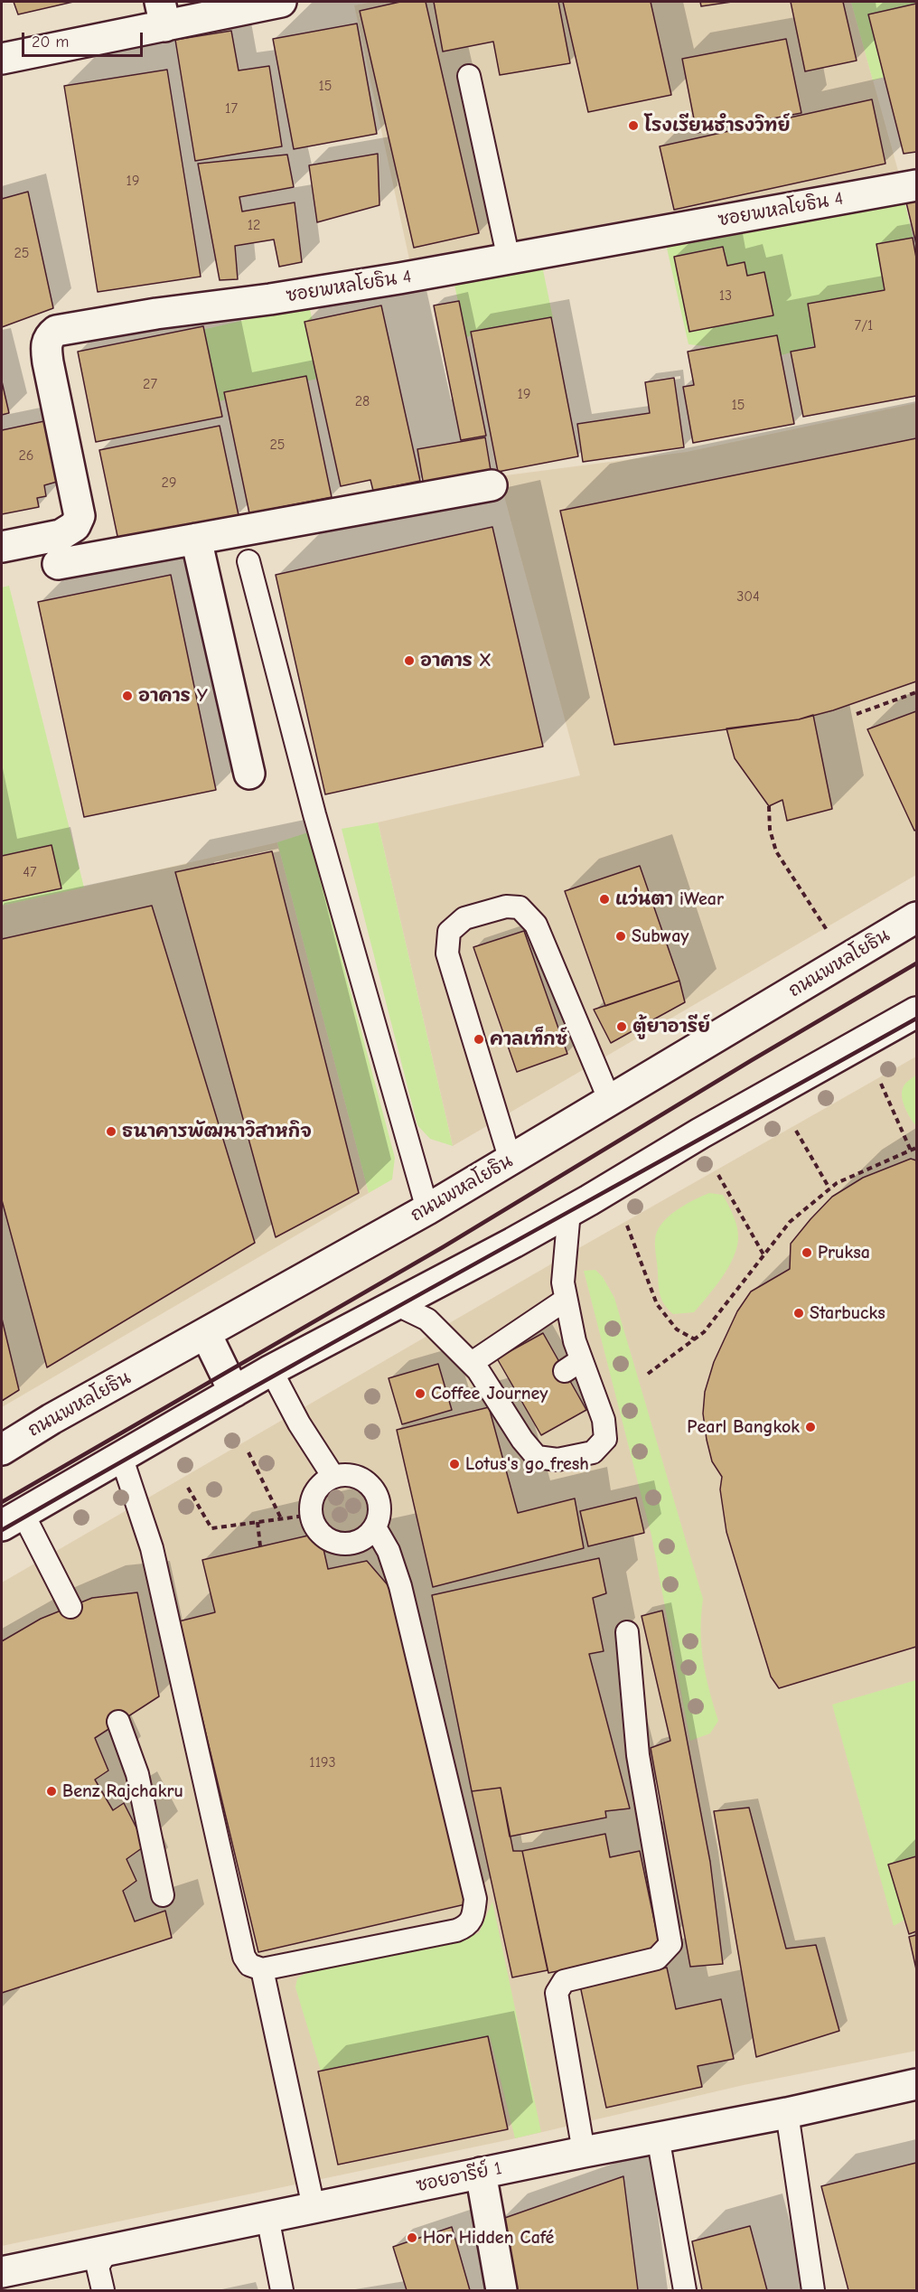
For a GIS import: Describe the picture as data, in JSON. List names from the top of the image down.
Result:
{
  "streets": {
    "street": ["ซอยพหลโยธิน 4", "ถนนพหลโยธิน", "ซอยอารีย์ 1"]
  },
  "places": [
    "โรงเรียนธำรงวิทย์",
    "อาคาร X",
    "อาคาร Y",
    "แว่นตา iWear",
    "Subway",
    "ตู้ยาอารีย์",
    "คาลเท็กซ์",
    "ธนาคารพัฒนาวิสาหกิจ",
    "Pruksa",
    "Starbucks",
    "Coffee Journey",
    "Pearl Bangkok",
    "Lotus's go fresh",
    "Benz Rajchakru",
    "Hor Hidden Café"
  ],
  "house_numbers": [
    "15",
    "17",
    "19",
    "12",
    "25",
    "13",
    "7/1",
    "27",
    "19",
    "28",
    "15",
    "25",
    "26",
    "29",
    "304",
    "47",
    "1193"
  ],
  "scale_bar": "20 m"
}
